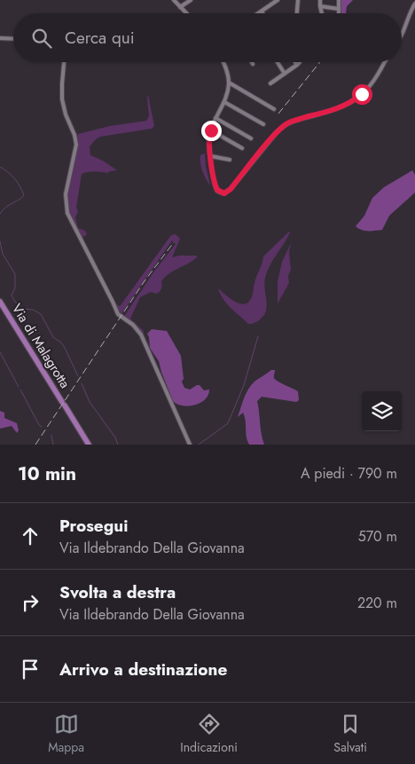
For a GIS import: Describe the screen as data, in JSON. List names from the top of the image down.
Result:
{
  "streets": {
    "main road": ["Via di Malagrotta"]
  },
  "page": {
    "search": "Cerca qui",
    "heading": ["10 min", "A piedi · 790 m"],
    "list": [
      ["Prosegui", "Via Ildebrando Della Giovanna", "570 m"],
      ["Svolta a destra", "Via Ildebrando Della Giovanna", "220 m"],
      "Arrivo a destinazione"
    ],
    "nav": ["Mappa", "Indicazioni", "Salvati"]
  }
}
